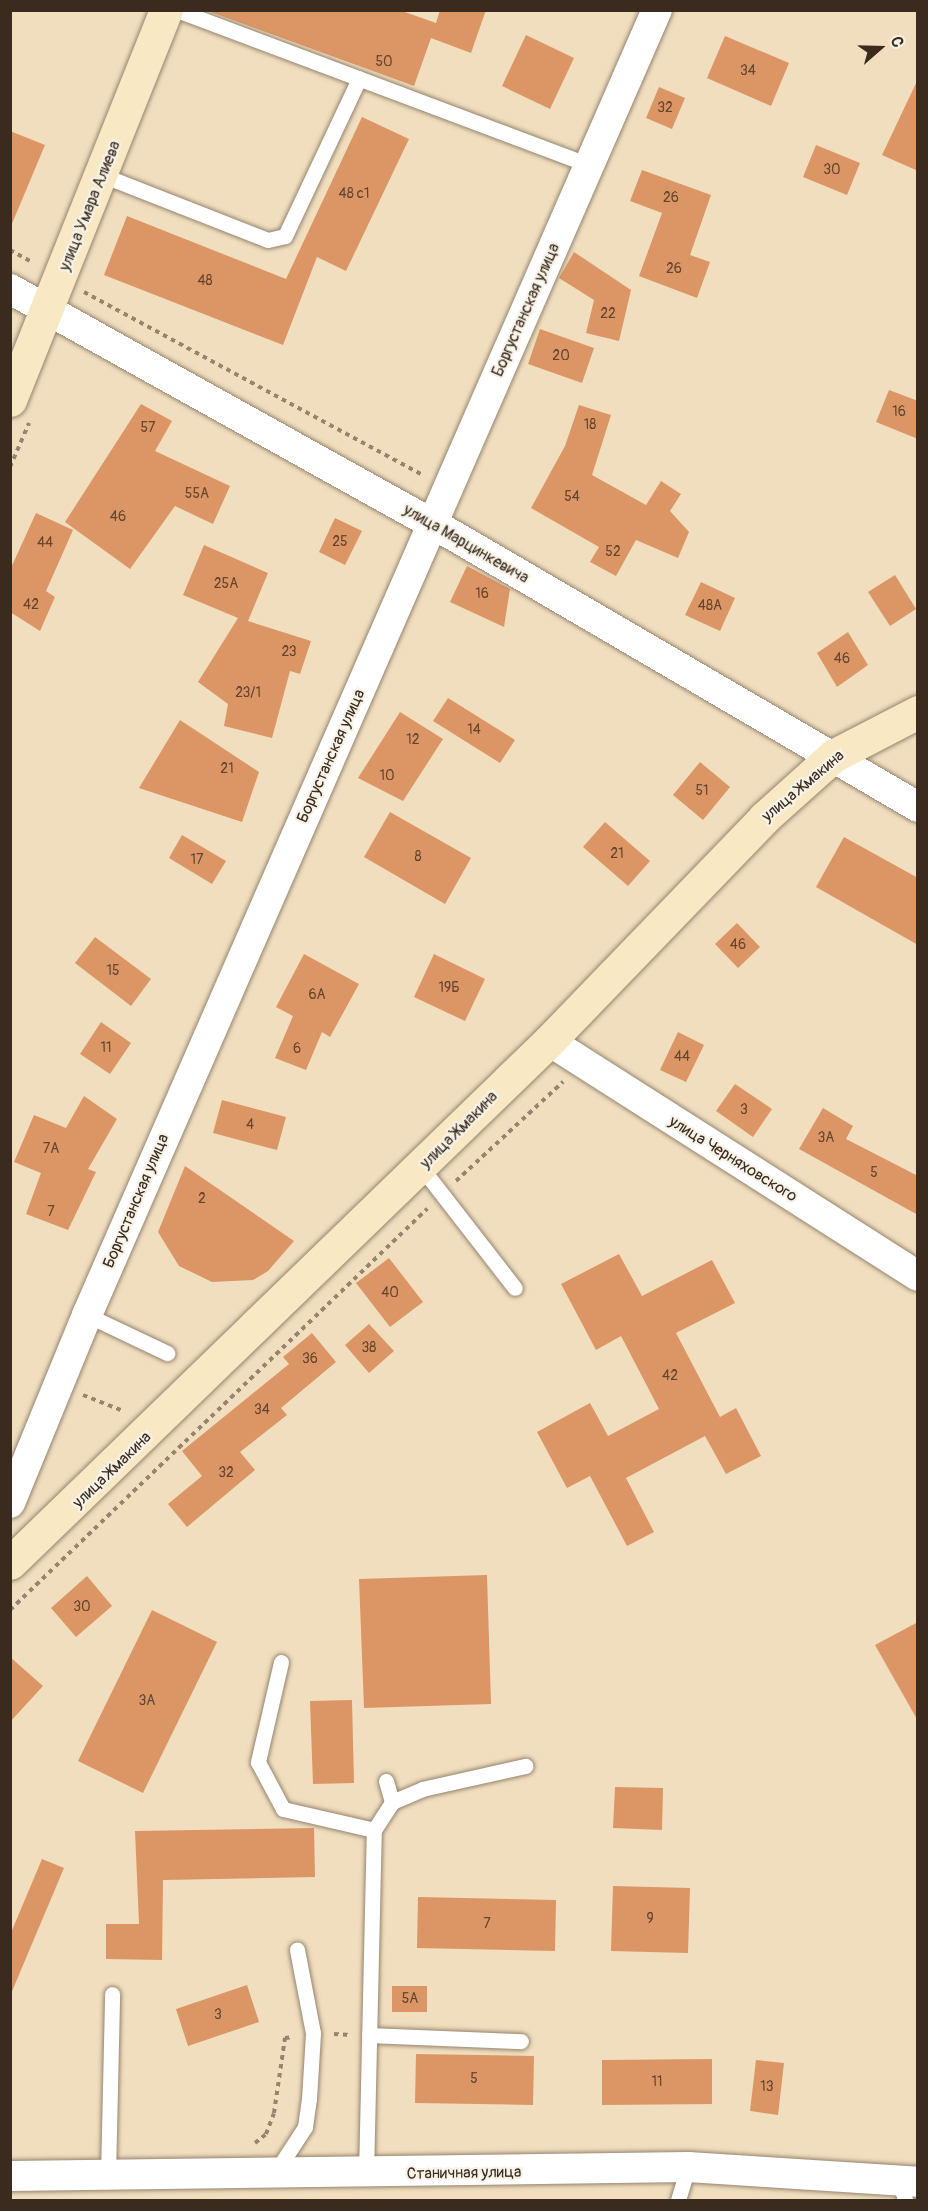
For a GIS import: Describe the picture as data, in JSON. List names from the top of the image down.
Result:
{
  "streets": {
    "street": [
      "улица Умара Алиева",
      "Боргустанская улица",
      "улица Марцинкевича",
      "улица Жмакина",
      "улица Черняховского",
      "Станичная улица"
    ]
  },
  "crossings": [
    ["улица Умара Алиева", "улица Марцинкевича"],
    ["Боргустанская улица", "улица Марцинкевича"],
    ["улица Марцинкевича", "улица Жмакина"],
    ["улица Жмакина", "улица Черняховского"]
  ],
  "house_numbers": [
    "50",
    "34",
    "32",
    "30",
    "48 с1",
    "26",
    "26",
    "48",
    "22",
    "20",
    "16",
    "18",
    "57",
    "55А",
    "54",
    "46",
    "25",
    "44",
    "52",
    "25А",
    "16",
    "42",
    "48А",
    "23",
    "46",
    "23/1",
    "14",
    "12",
    "21",
    "10",
    "51",
    "21",
    "8",
    "17",
    "46",
    "15",
    "19Б",
    "6А",
    "11",
    "6",
    "44",
    "3",
    "4",
    "3А",
    "7А",
    "5",
    "2",
    "7",
    "40",
    "38",
    "36",
    "42",
    "34",
    "32",
    "30",
    "3А",
    "9",
    "7",
    "5А",
    "3",
    "5",
    "11",
    "13"
  ],
  "north": "right"
}
